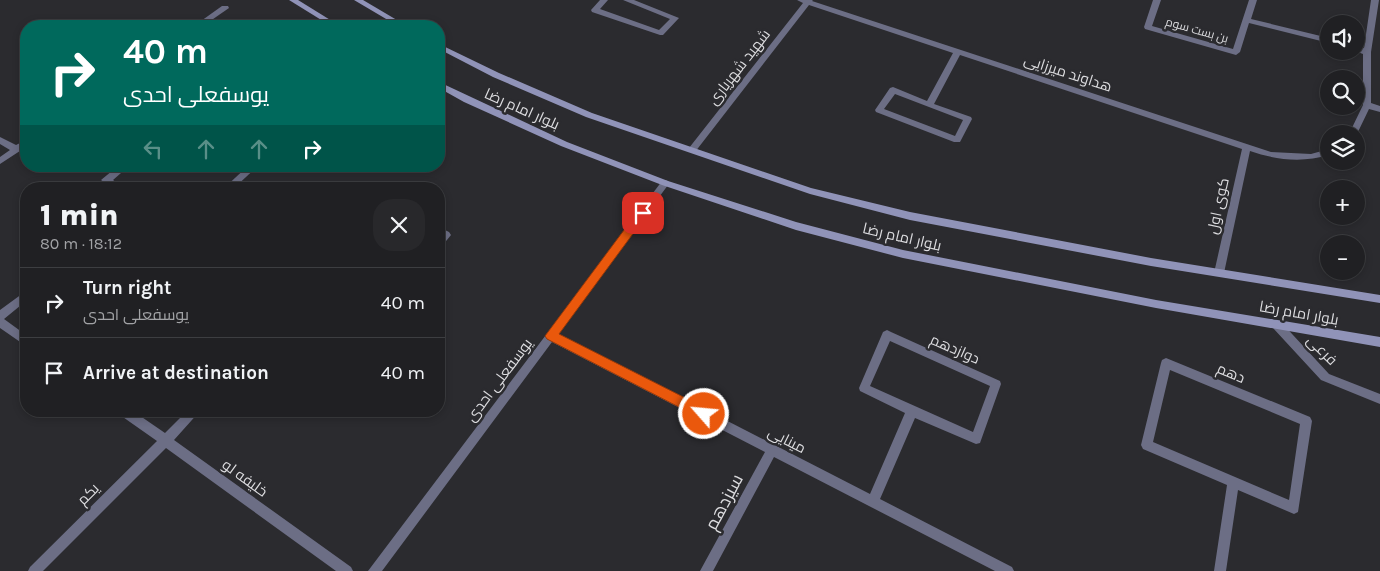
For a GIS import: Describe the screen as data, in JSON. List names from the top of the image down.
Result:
{
  "streets": {
    "main road": ["بلوار امام رضا"],
    "street": [
      "بن بست سوم",
      "شهید شهریاری",
      "هداوند میرزایی",
      "کوی اول",
      "دوازدهم",
      "فرعی",
      "دهم",
      "یوسفعلی احدی",
      "مینایی",
      "خلیفه لو",
      "یکم",
      "سیزدهم"
    ]
  },
  "crossings": [
    ["شهید شهریاری", "هداوند میرزایی"],
    ["شهید شهریاری", "بلوار امام رضا"],
    ["هداوند میرزایی", "کوی اول"],
    ["بلوار امام رضا", "کوی اول"],
    ["بلوار امام رضا", "فرعی"],
    ["بلوار امام رضا", "یوسفعلی احدی"],
    ["یوسفعلی احدی", "مینایی"],
    ["مینایی", "سیزدهم"],
    ["خلیفه لو", "یکم"]
  ],
  "page": {
    "map_buttons": ["+", "−"],
    "turn": ["40 m", "یوسفعلی احدی"],
    "heading": ["1 min", "80 m · 18:12"],
    "list": [
      {
        "name": "Turn right",
        "note": "یوسفعلی احدی",
        "value": "40 m"
      },
      {
        "name": "Arrive at destination",
        "value": "40 m"
      }
    ]
  }
}
